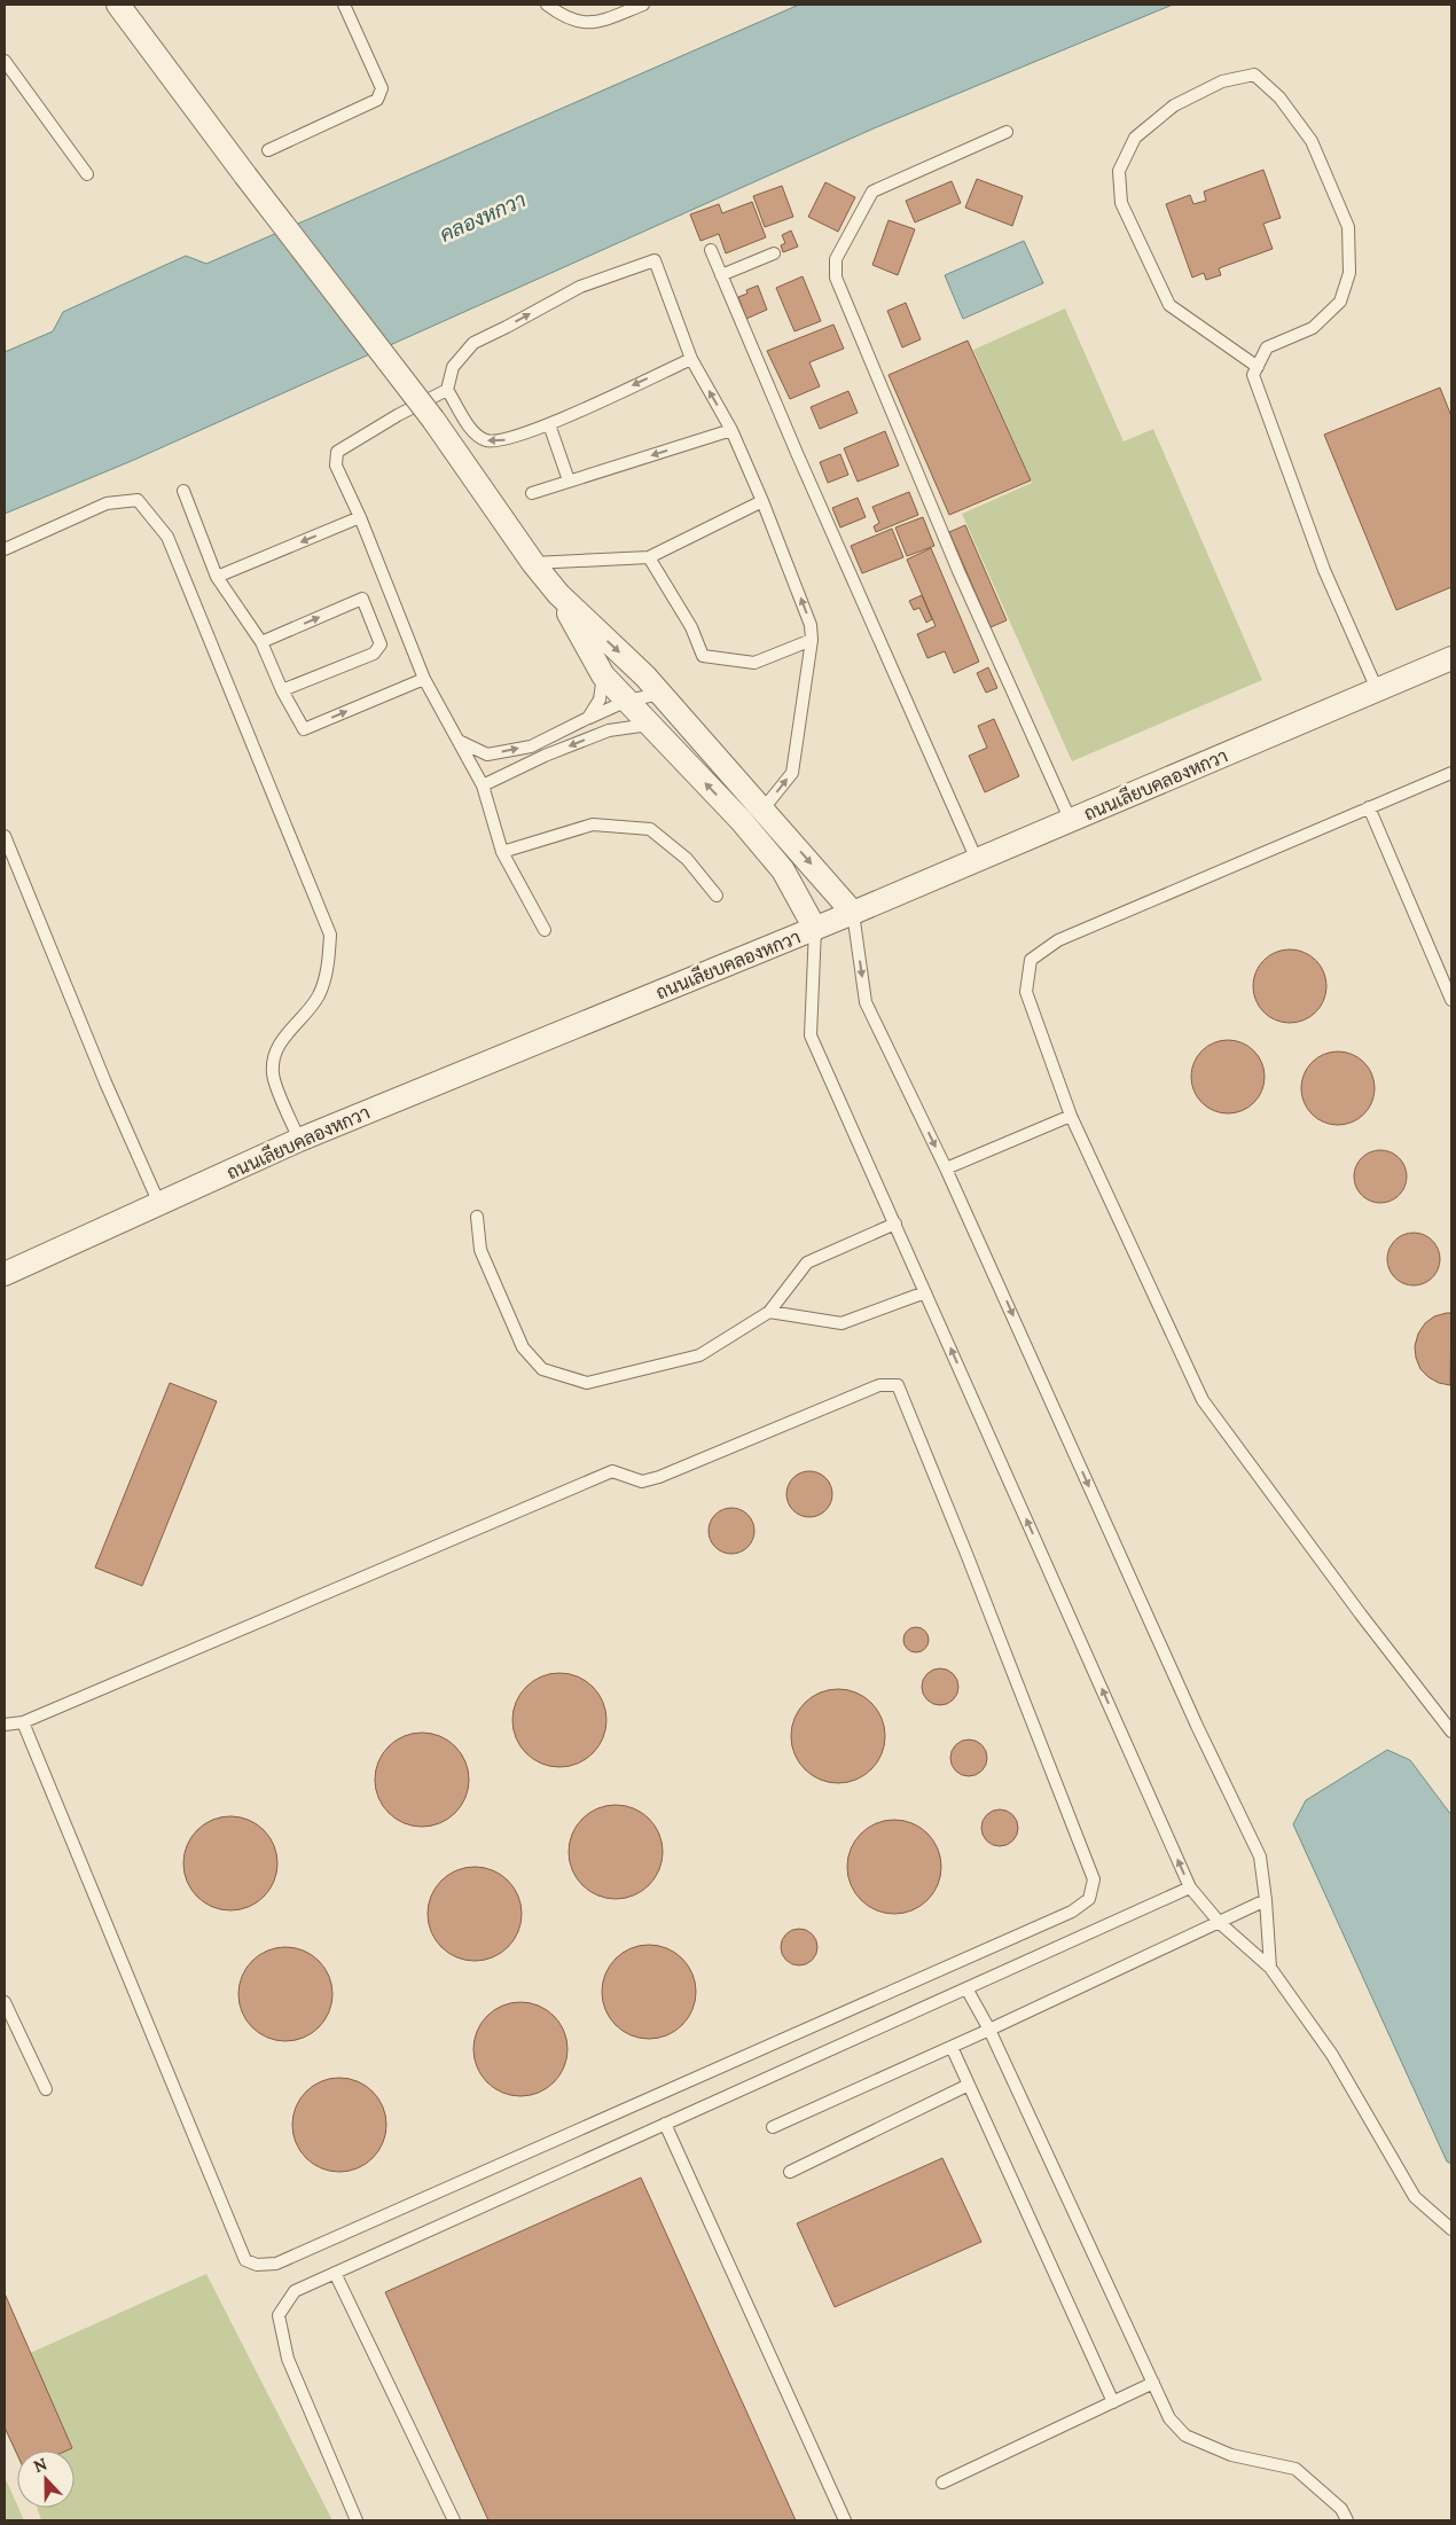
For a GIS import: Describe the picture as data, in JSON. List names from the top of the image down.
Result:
{
  "streets": {
    "street": ["ถนนเลียบคลองหกวา"]
  },
  "water": ["คลองหกวา"],
  "north": "top"
}
